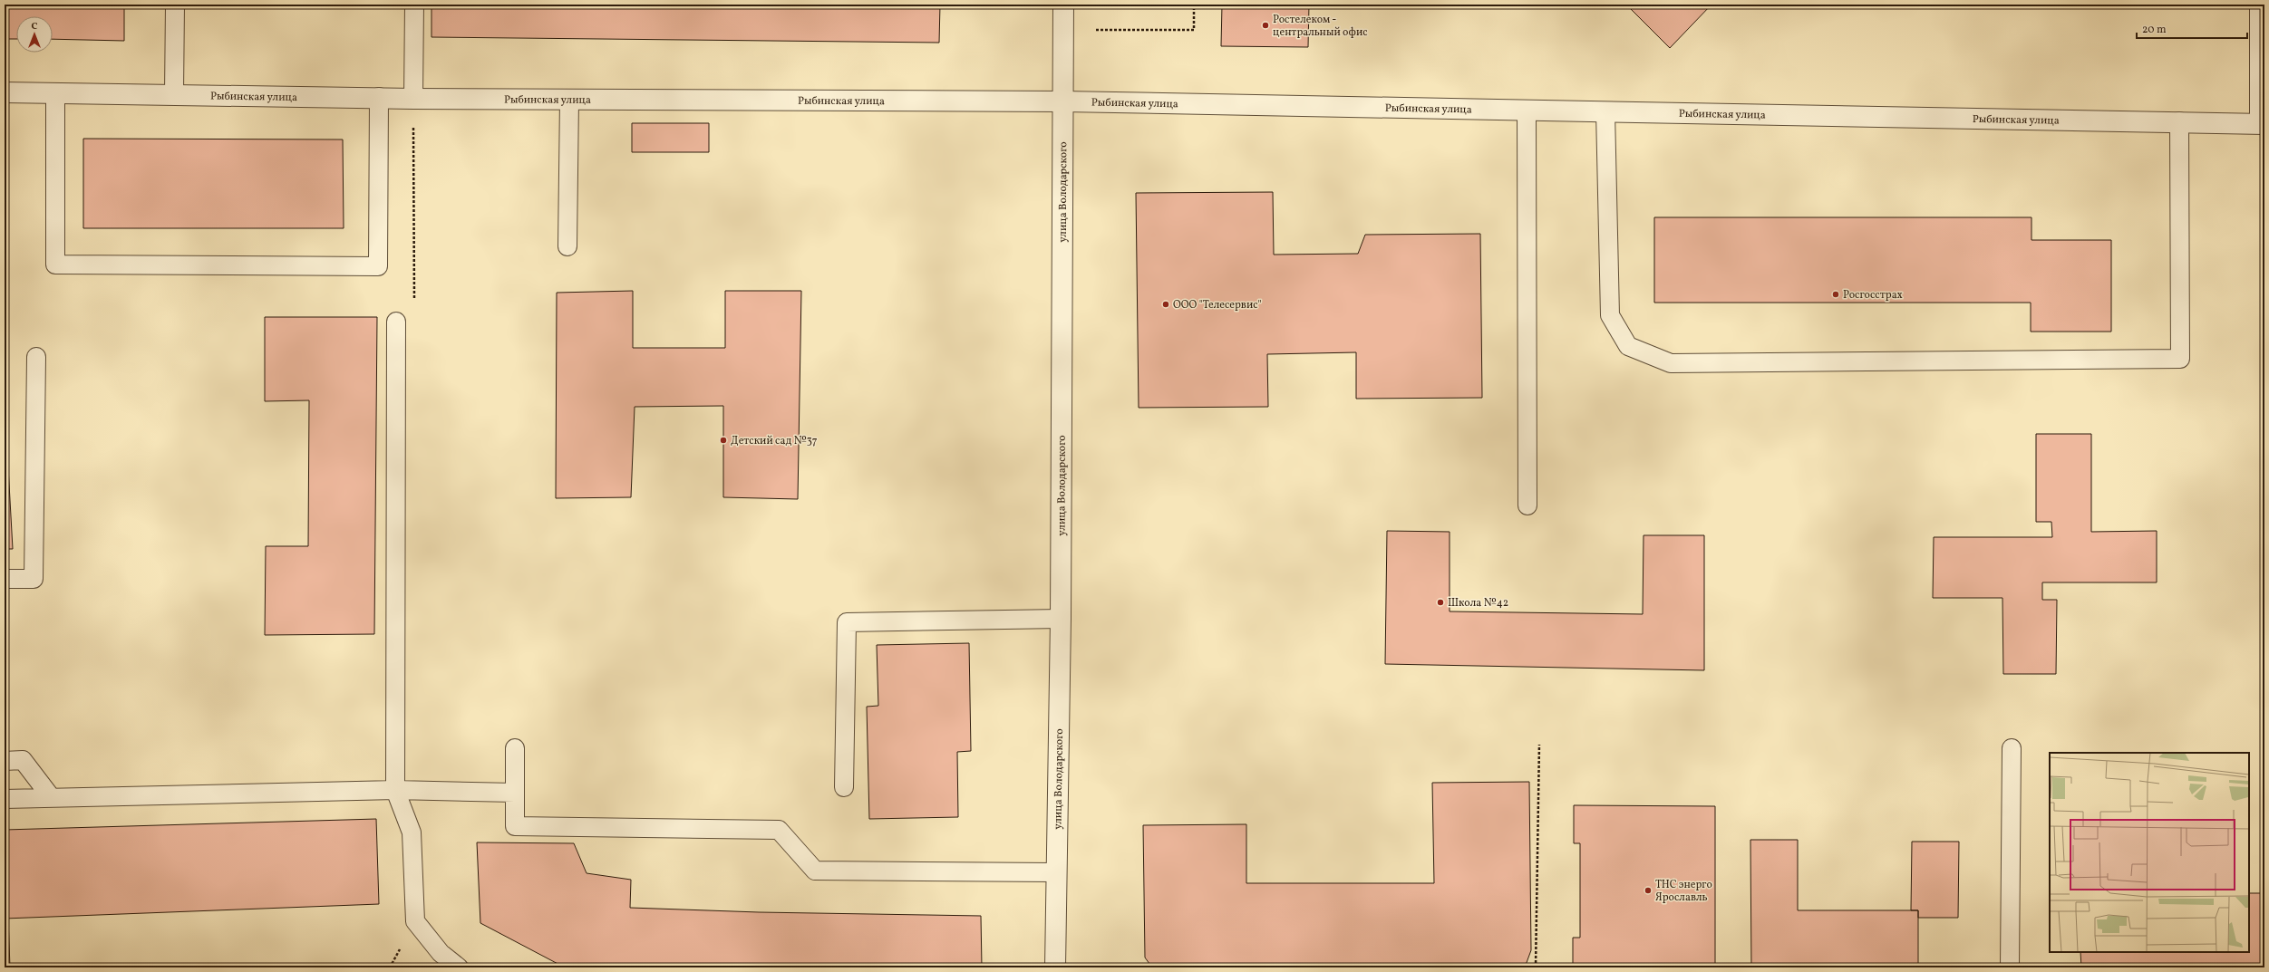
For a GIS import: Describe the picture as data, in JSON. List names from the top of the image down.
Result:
{
  "streets": {
    "street": ["Рыбинская улица", "улица Володарского"]
  },
  "crossings": [
    ["Рыбинская улица", "улица Володарского"]
  ],
  "places": [
    "Ростелеком - центральный офис",
    "Росгосстрах",
    "ООО \"Телесервис\"",
    "Детский сад №37",
    "Школа №42",
    "ТНС энерго Ярославль"
  ],
  "scale_bar": "20 m",
  "north": "top"
}
